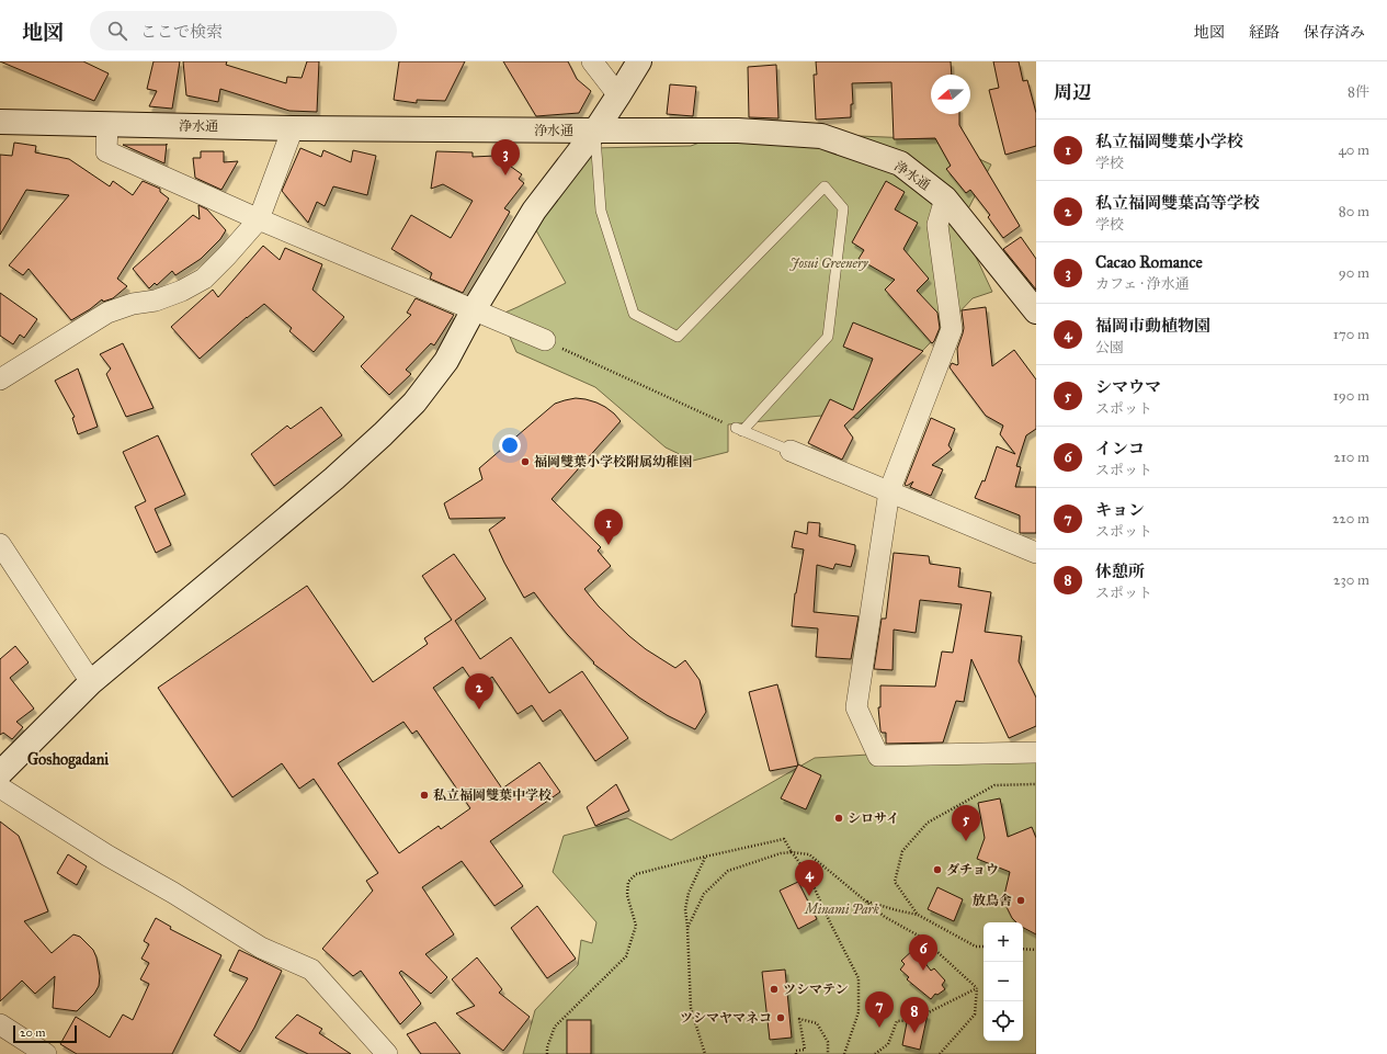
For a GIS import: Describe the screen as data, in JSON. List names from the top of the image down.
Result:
{
  "streets": {
    "street": ["浄水通"]
  },
  "districts": ["Goshogadani"],
  "parks": ["Josui Greenery", "Minami Park"],
  "places": [
    "福岡雙葉小学校附属幼稚園",
    "私立福岡雙葉中学校",
    "シロサイ",
    "ダチョウ",
    "放鳥舎",
    "ツシマテン",
    "ツシマヤマネコ"
  ],
  "scale_bar": "20 m",
  "north": "left",
  "page": {
    "header": "地図",
    "search": "ここで検索",
    "nav": ["地図", "経路", "保存済み"],
    "heading": ["周辺", "8件"],
    "list": [
      {
        "mark": "1",
        "name": "私立福岡雙葉小学校",
        "note": "学校",
        "value": "40 m"
      },
      {
        "mark": "2",
        "name": "私立福岡雙葉高等学校",
        "note": "学校",
        "value": "80 m"
      },
      {
        "mark": "3",
        "name": "Cacao Romance",
        "note": "カフェ · 浄水通",
        "value": "90 m"
      },
      {
        "mark": "4",
        "name": "福岡市動植物園",
        "note": "公園",
        "value": "170 m"
      },
      {
        "mark": "5",
        "name": "シマウマ",
        "note": "スポット",
        "value": "190 m"
      },
      {
        "mark": "6",
        "name": "インコ",
        "note": "スポット",
        "value": "210 m"
      },
      {
        "mark": "7",
        "name": "キョン",
        "note": "スポット",
        "value": "220 m"
      },
      {
        "mark": "8",
        "name": "休憩所",
        "note": "スポット",
        "value": "230 m"
      }
    ],
    "pins": [
      "3",
      "1",
      "2",
      "5",
      "4",
      "6",
      "7",
      "8"
    ],
    "map_buttons": ["+", "−"],
    "scale": "20 m"
  }
}
